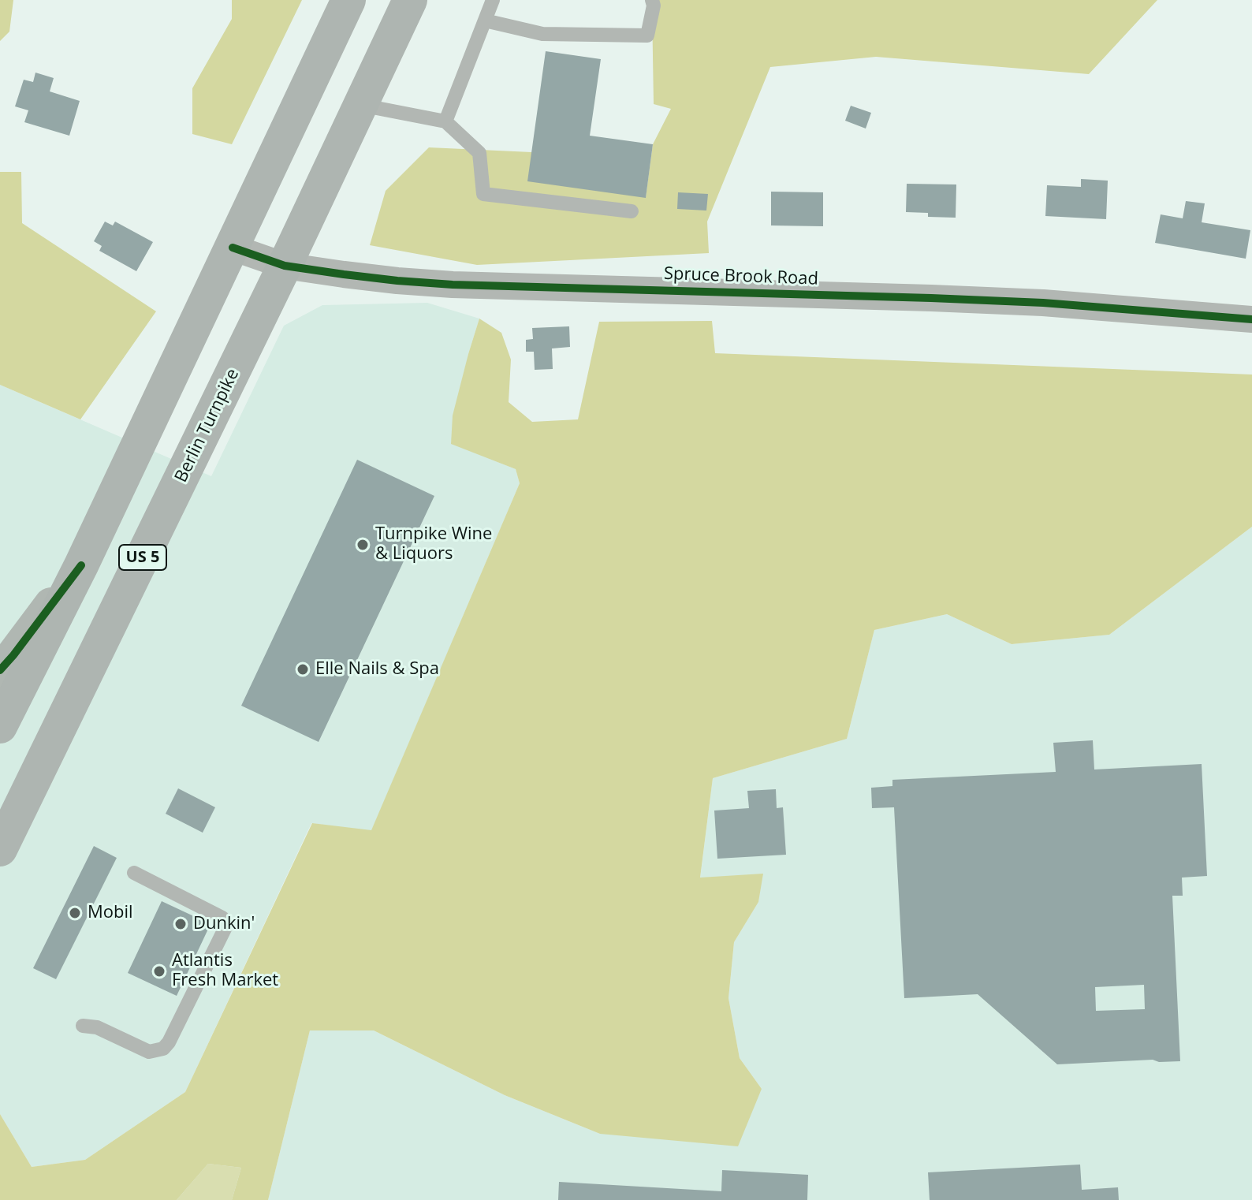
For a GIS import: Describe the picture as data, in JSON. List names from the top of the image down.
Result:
{
  "streets": {
    "highway": ["Berlin Turnpike", "US 5"],
    "street": ["Spruce Brook Road"]
  },
  "crossings": [
    ["Spruce Brook Road", "Berlin Turnpike"],
    ["Spruce Brook Road", "US 5"]
  ],
  "places": [
    "Turnpike Wine & Liquors",
    "Elle Nails & Spa",
    "Mobil",
    "Dunkin'",
    "Atlantis Fresh Market"
  ]
}
